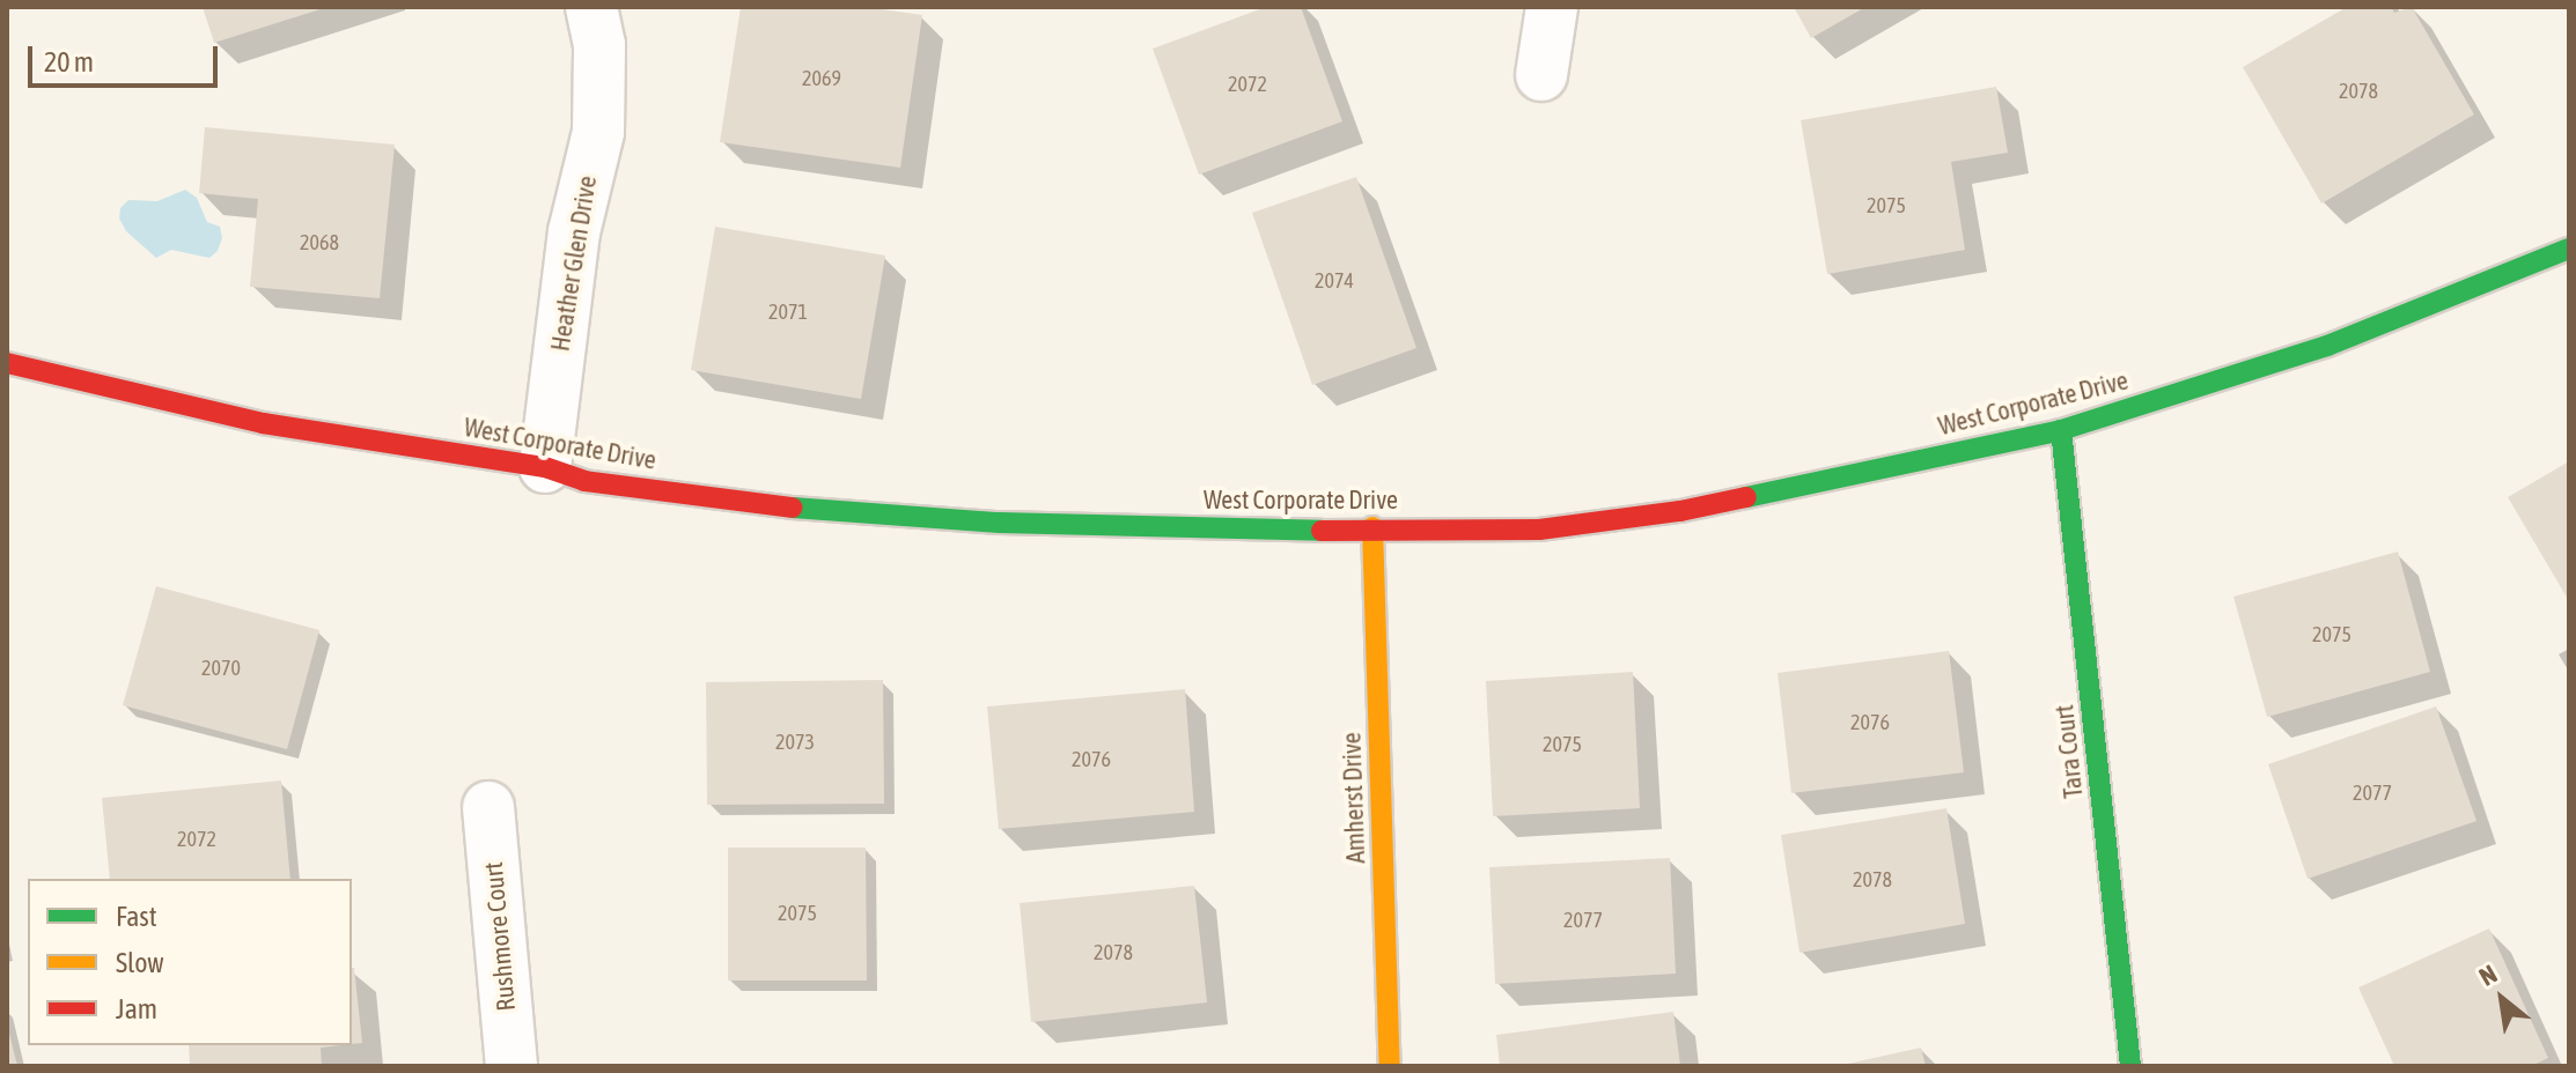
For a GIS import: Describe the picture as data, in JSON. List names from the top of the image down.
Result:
{
  "streets": {
    "street": [
      "Heather Glen Drive",
      "West Corporate Drive",
      "Tara Court",
      "Amherst Drive",
      "Rushmore Court"
    ]
  },
  "crossings": [
    ["Heather Glen Drive", "West Corporate Drive"],
    ["West Corporate Drive", "Tara Court"],
    ["West Corporate Drive", "Amherst Drive"]
  ],
  "house_numbers": [
    "2069",
    "2072",
    "2078",
    "2075",
    "2068",
    "2074",
    "2071",
    "2075",
    "2070",
    "2076",
    "2073",
    "2075",
    "2076",
    "2077",
    "2072",
    "2078",
    "2075",
    "2077",
    "2078"
  ],
  "legend": ["Fast", "Slow", "Jam"],
  "scale_bar": "20 m",
  "north": "top left"
}
